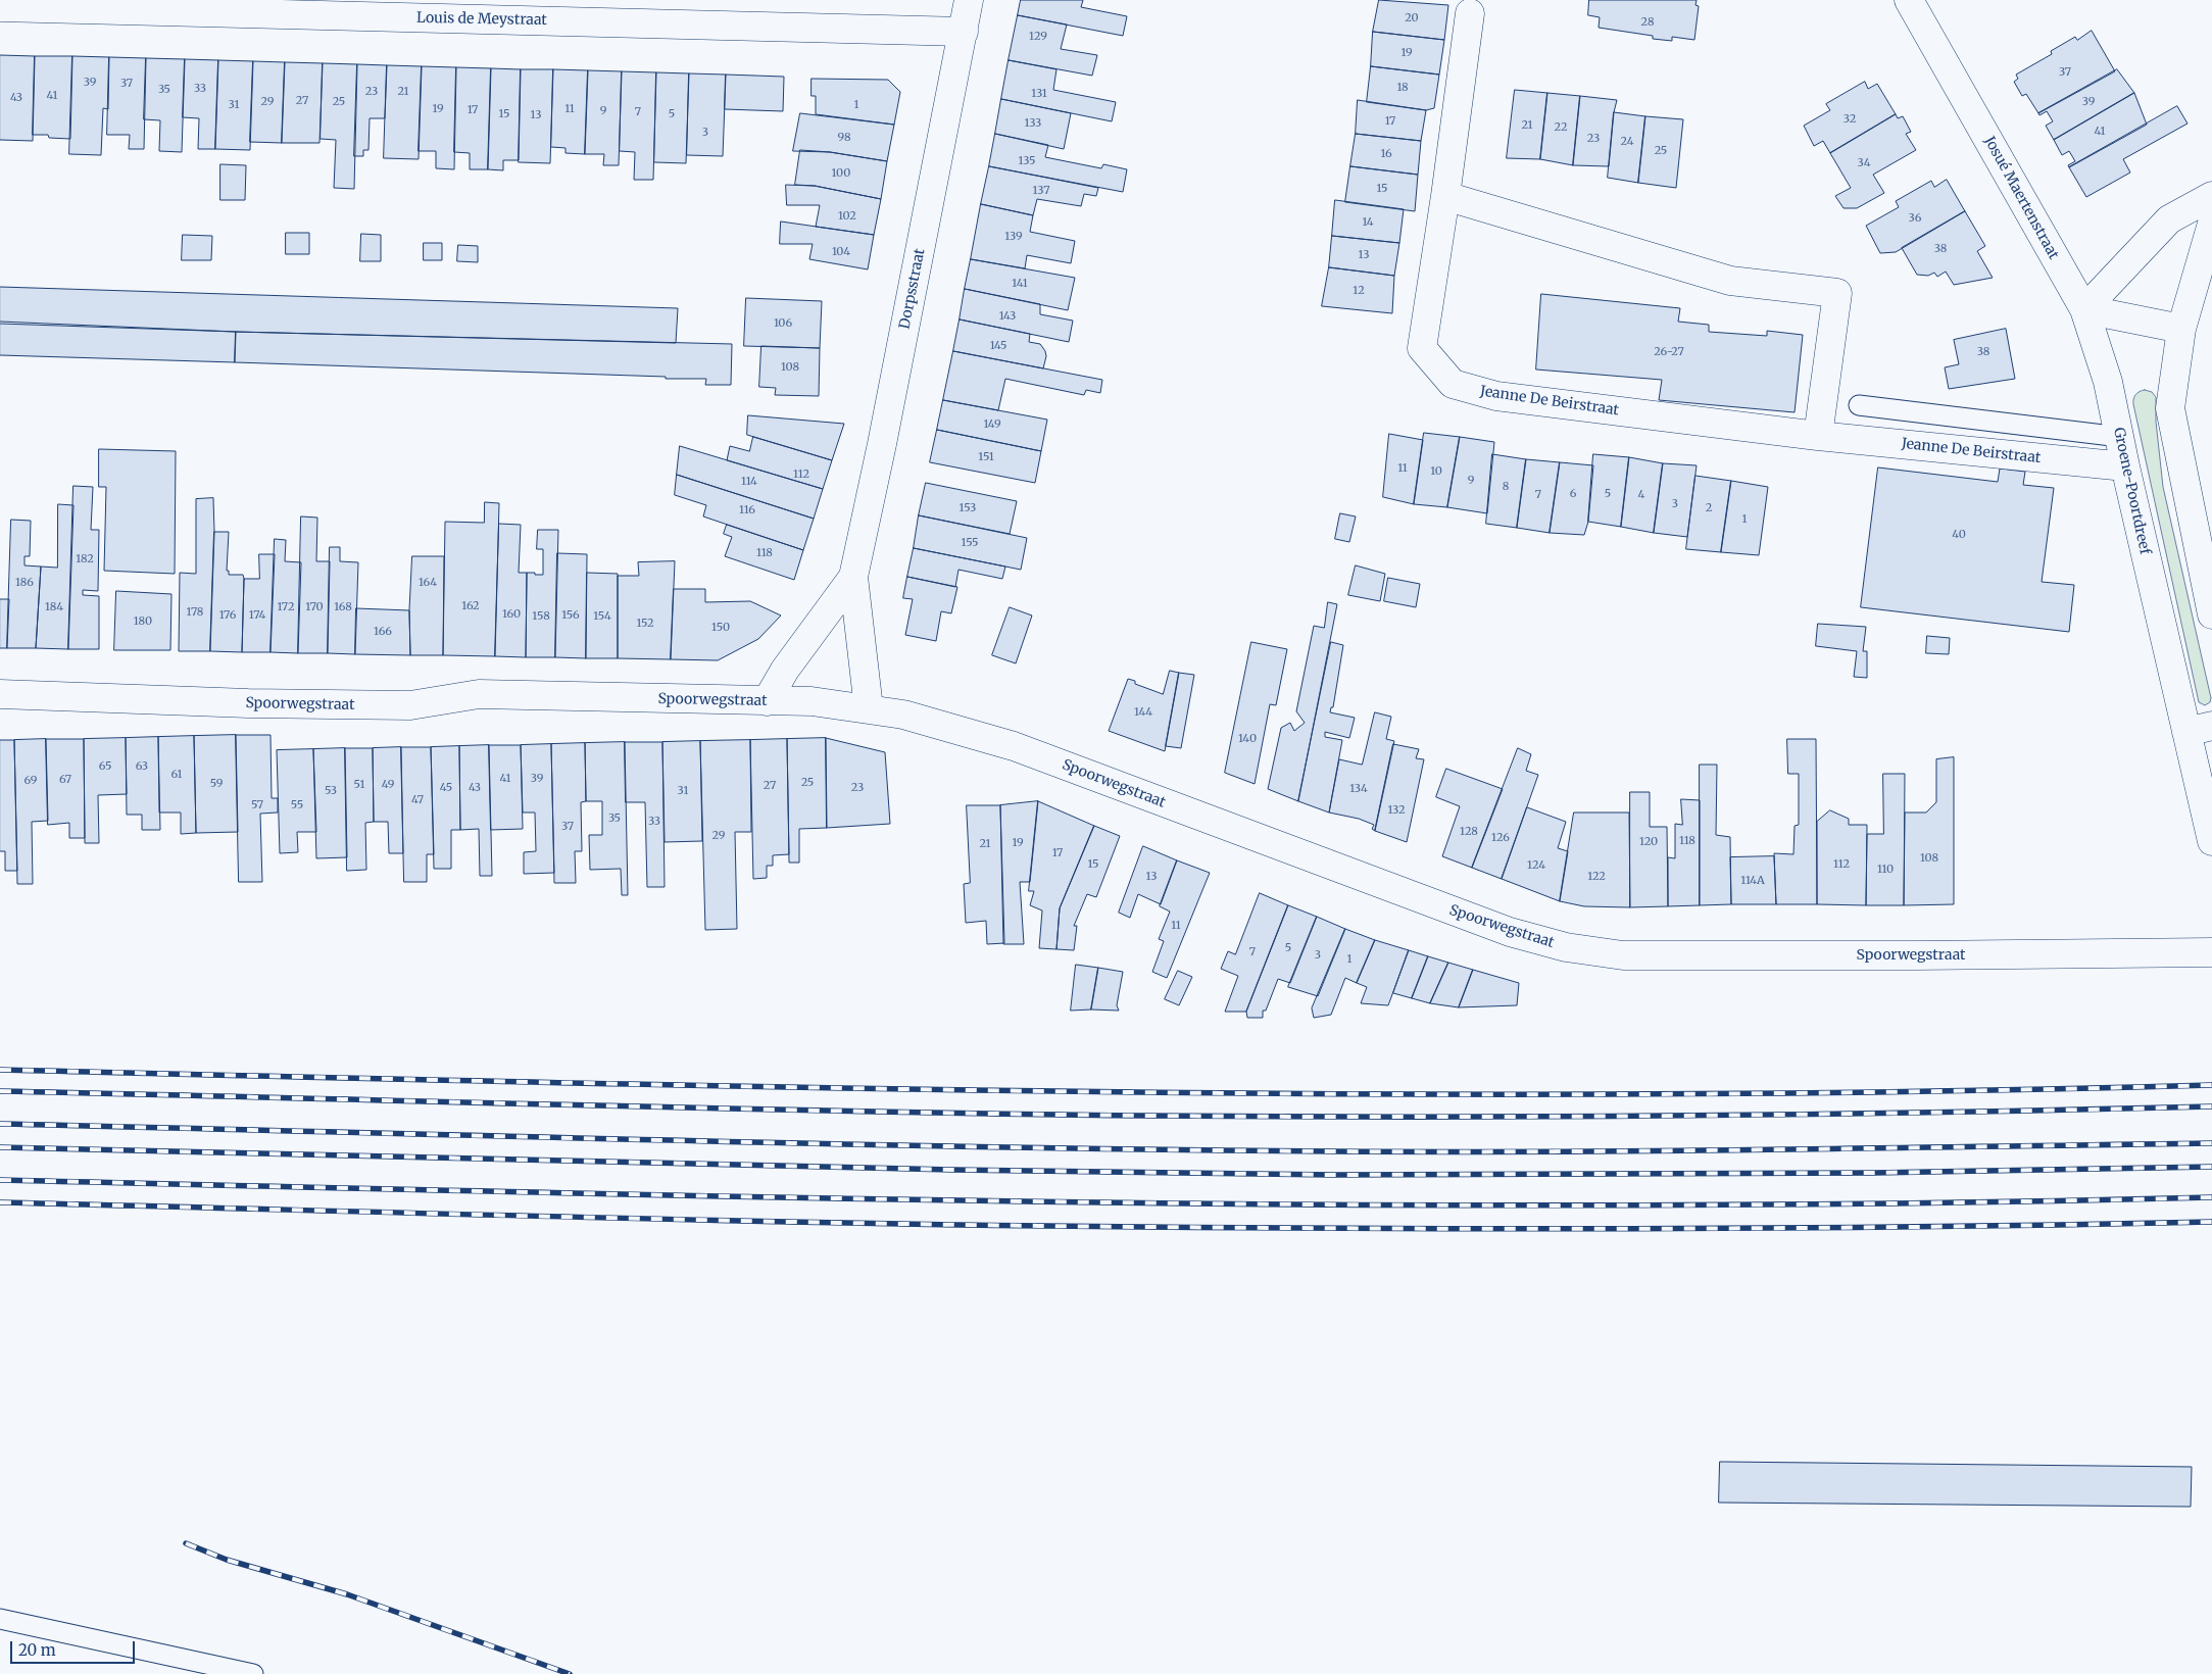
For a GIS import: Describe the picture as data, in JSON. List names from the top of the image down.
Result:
{
  "streets": {
    "street": [
      "Louis de Meystraat",
      "Josué Maertenstraat",
      "Dorpsstraat",
      "Jeanne De Beirstraat",
      "Groene-Poortdreef",
      "Spoorwegstraat"
    ]
  },
  "crossings": [
    ["Louis de Meystraat", "Dorpsstraat"],
    ["Josué Maertenstraat", "Groene-Poortdreef"],
    ["Dorpsstraat", "Spoorwegstraat"],
    ["Jeanne De Beirstraat", "Groene-Poortdreef"]
  ],
  "house_numbers": [
    "20",
    "28",
    "129",
    "19",
    "37",
    "39",
    "37",
    "18",
    "33",
    "35",
    "23",
    "21",
    "131",
    "41",
    "43",
    "27",
    "29",
    "25",
    "39",
    "31",
    "1",
    "19",
    "11",
    "17",
    "9",
    "7",
    "15",
    "5",
    "13",
    "32",
    "17",
    "133",
    "21",
    "22",
    "41",
    "3",
    "98",
    "23",
    "24",
    "25",
    "16",
    "135",
    "34",
    "100",
    "15",
    "137",
    "102",
    "36",
    "14",
    "139",
    "38",
    "104",
    "13",
    "141",
    "12",
    "143",
    "106",
    "145",
    "26-27",
    "38",
    "108",
    "149",
    "151",
    "11",
    "10",
    "112",
    "9",
    "114",
    "8",
    "6",
    "5",
    "7",
    "4",
    "3",
    "153",
    "2",
    "116",
    "1",
    "40",
    "155",
    "118",
    "182",
    "186",
    "164",
    "162",
    "184",
    "172",
    "170",
    "168",
    "178",
    "160",
    "176",
    "174",
    "156",
    "158",
    "154",
    "180",
    "152",
    "150",
    "166",
    "144",
    "140",
    "65",
    "63",
    "61",
    "41",
    "39",
    "67",
    "69",
    "25",
    "59",
    "51",
    "49",
    "27",
    "45",
    "43",
    "23",
    "134",
    "53",
    "31",
    "47",
    "57",
    "55",
    "132",
    "35",
    "33",
    "37",
    "128",
    "29",
    "126",
    "118",
    "120",
    "19",
    "21",
    "17",
    "108",
    "15",
    "112",
    "124",
    "110",
    "13",
    "122",
    "114A",
    "11",
    "5",
    "7",
    "3",
    "1"
  ],
  "scale_bar": "20 m"
}
